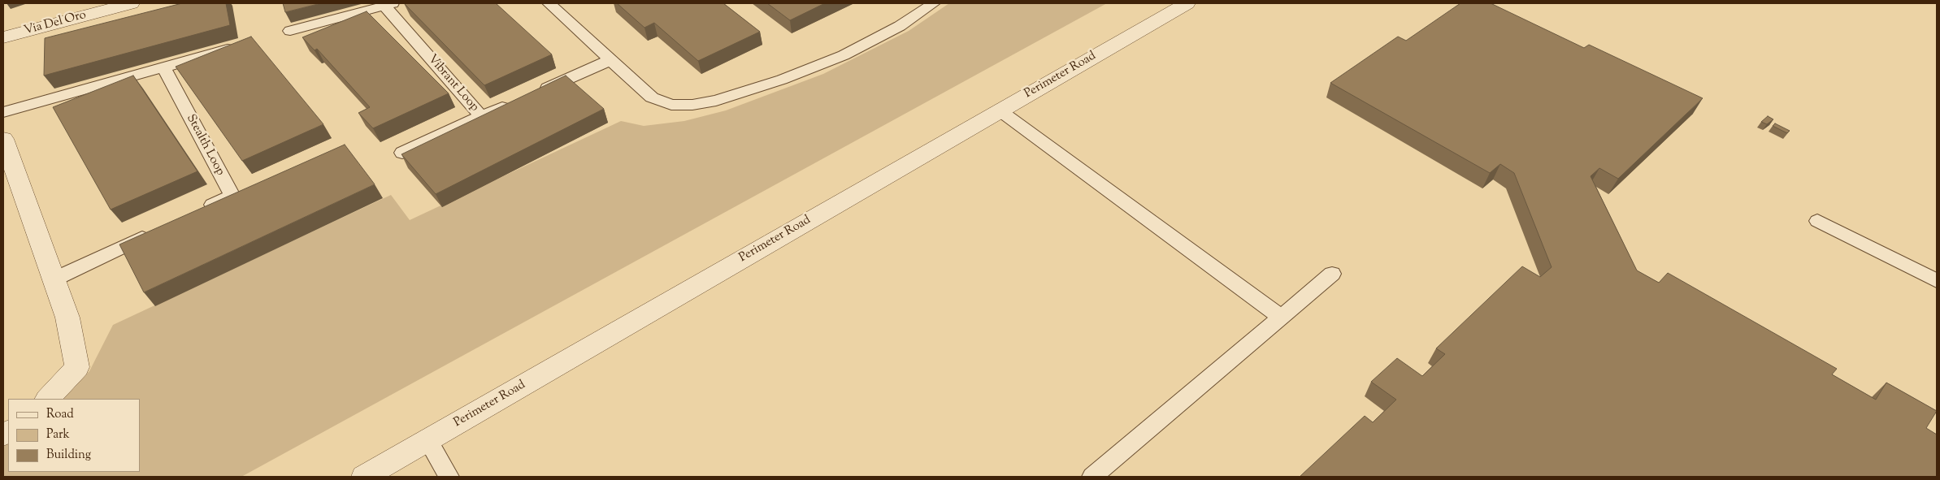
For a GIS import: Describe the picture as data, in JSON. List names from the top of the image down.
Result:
{
  "streets": {
    "street": ["Via Del Oro", "Perimeter Road"],
    "lane": ["Vibrant Loop", "Stealth Loop"]
  },
  "legend": ["Road", "Park", "Building"]
}
